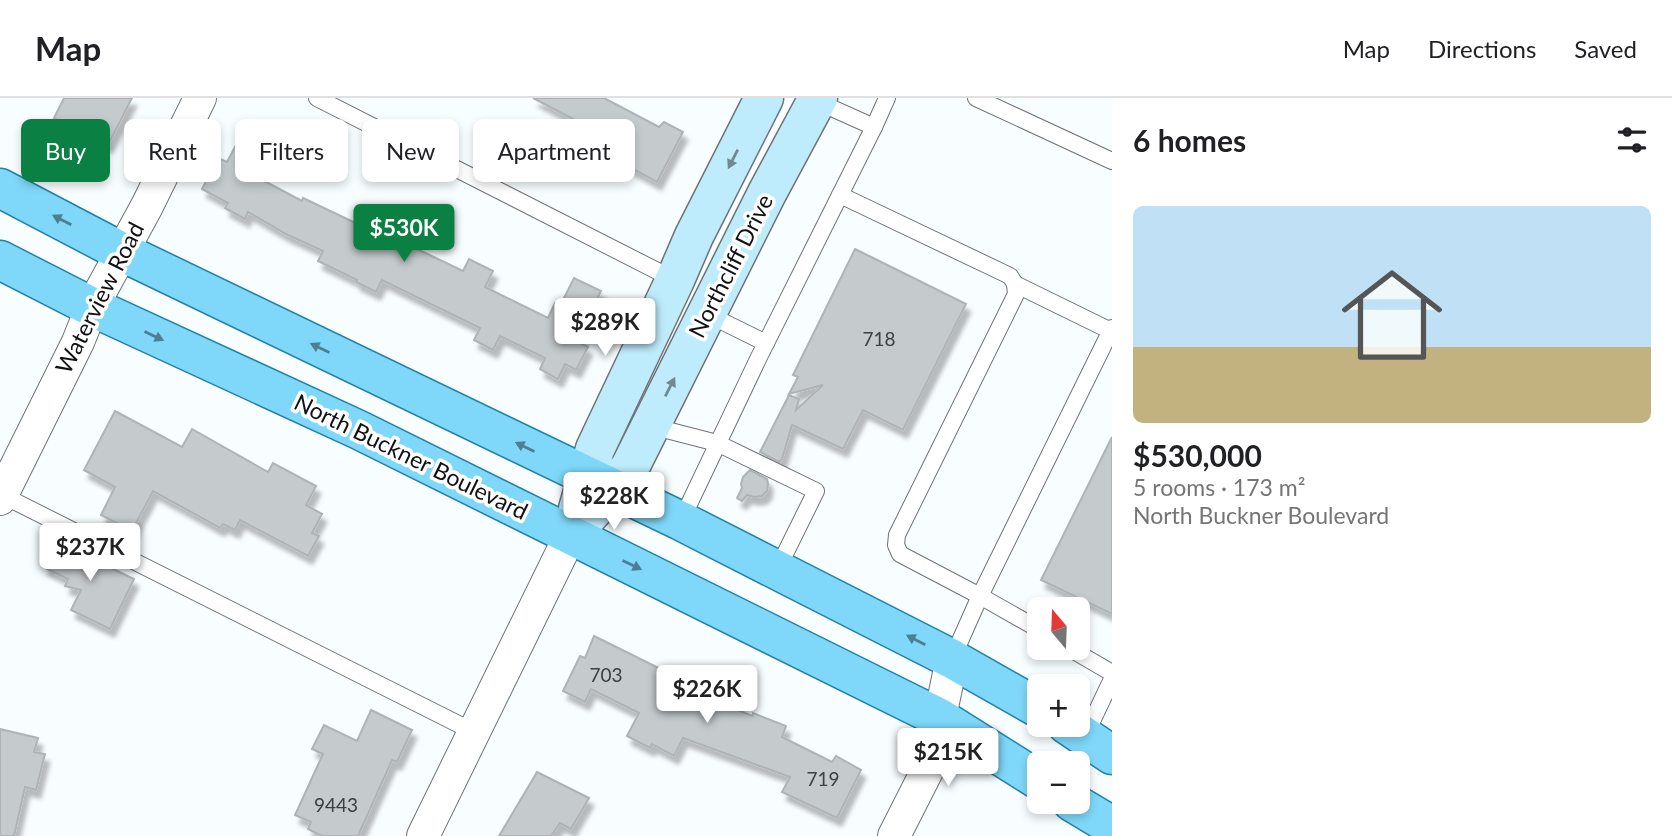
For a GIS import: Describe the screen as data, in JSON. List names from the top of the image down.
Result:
{
  "streets": {
    "main road": ["North Buckner Boulevard"],
    "street": ["Northcliff Drive", "Waterview Road"]
  },
  "crossings": [
    ["Northcliff Drive", "North Buckner Boulevard"],
    ["Waterview Road", "North Buckner Boulevard"]
  ],
  "house_numbers": [
    "718",
    "703",
    "719",
    "9443"
  ],
  "north": "top",
  "page": {
    "header": "Map",
    "nav": ["Map", "Directions", "Saved"],
    "heading": "6 homes",
    "chip": [
      "Buy",
      "Rent",
      "Filters",
      "New",
      "Apartment"
    ],
    "list": [
      {
        "name": "$530,000",
        "note": "5 rooms · 173 m² · North Buckner Boulevard"
      }
    ],
    "price": [
      "$530K",
      "$289K",
      "$228K",
      "$237K",
      "$226K",
      "$215K"
    ],
    "map_buttons": ["+", "−"]
  }
}
